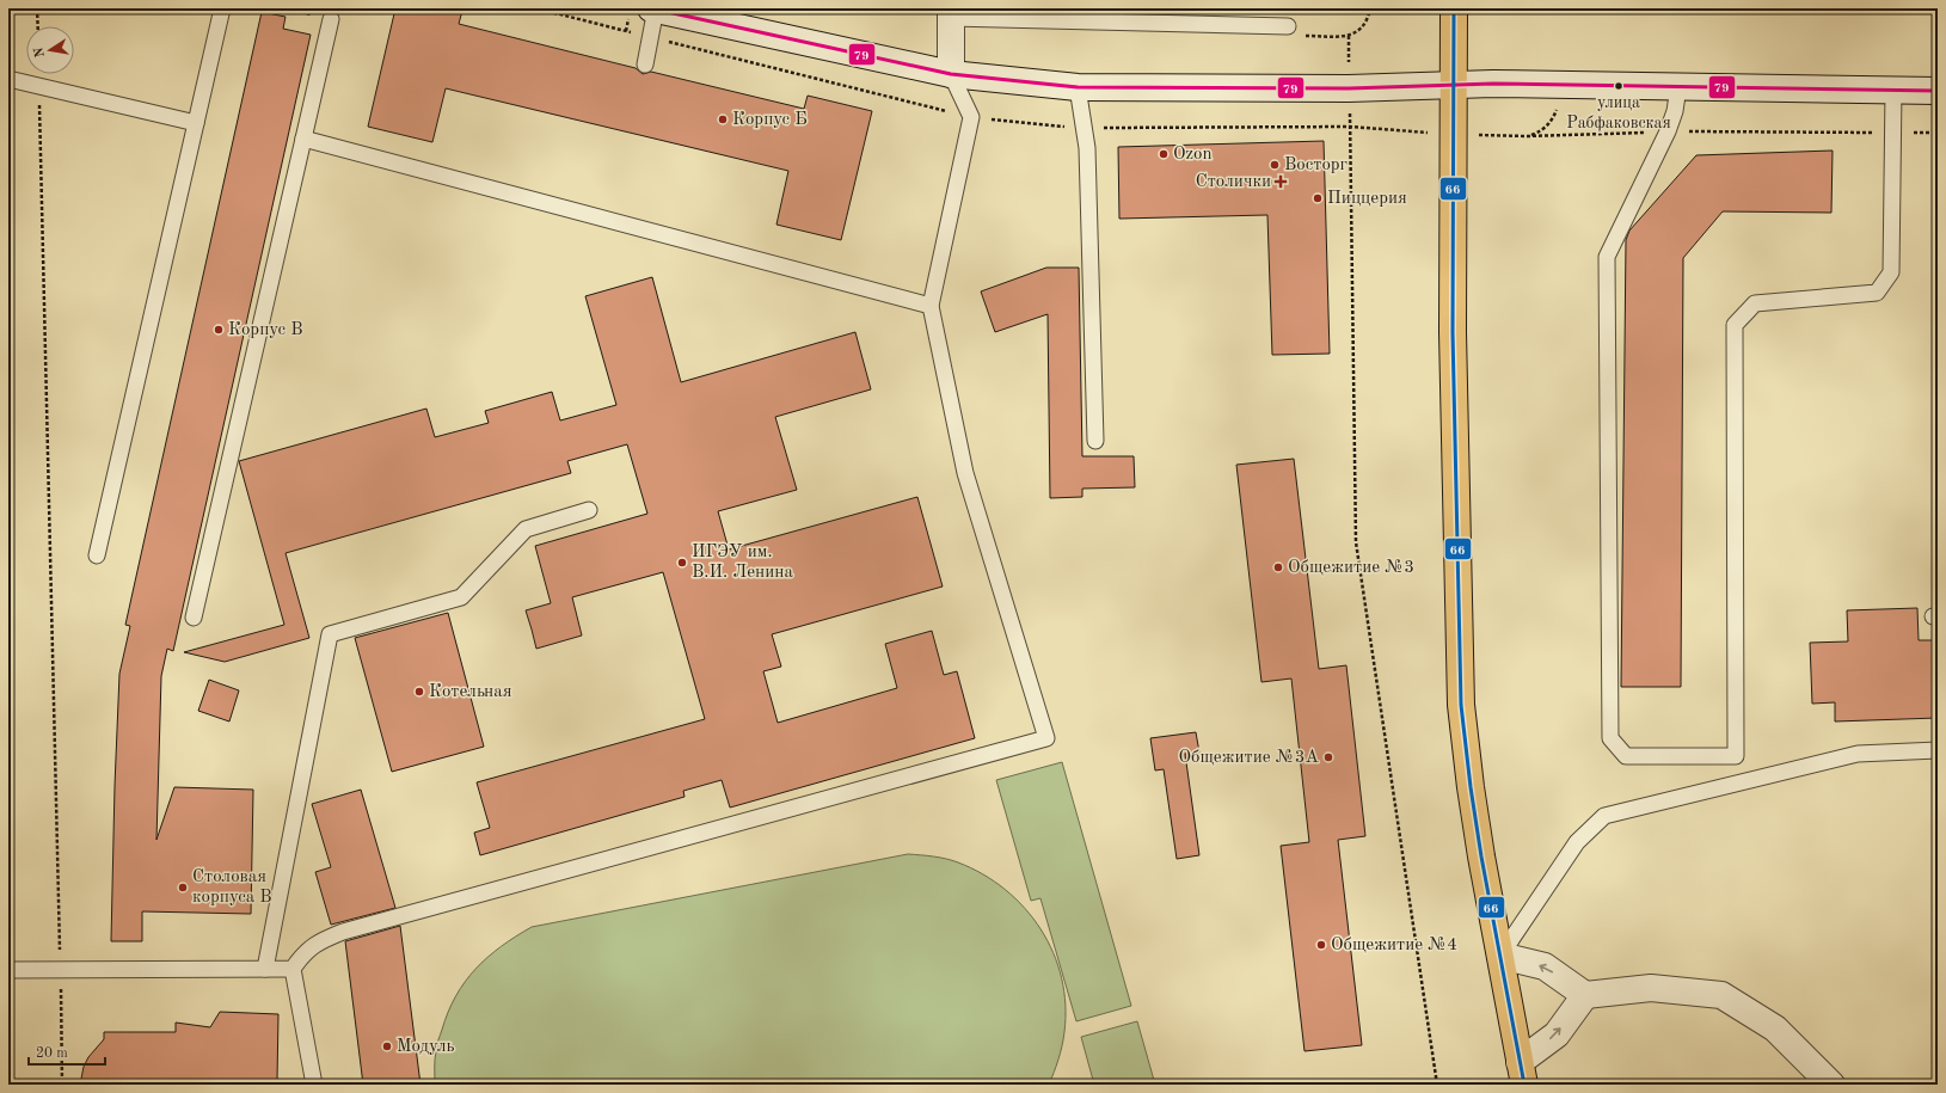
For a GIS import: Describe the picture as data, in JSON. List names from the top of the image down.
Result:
{
  "places": {
    "other": [
      "улица Рабфаковская",
      "Корпус Б",
      "Ozon",
      "Восторг",
      "Пиццерия",
      "Корпус В",
      "ИГЭУ им. В.И. Ленина",
      "Общежитие №3",
      "Котельная",
      "Общежитие №3А",
      "Столовая корпуса В",
      "Общежитие №4",
      "Модуль"
    ],
    "health": ["Столички"]
  },
  "lines": ["transit line 79", "transit line 66"],
  "scale_bar": "20 m",
  "north": "left"
}
